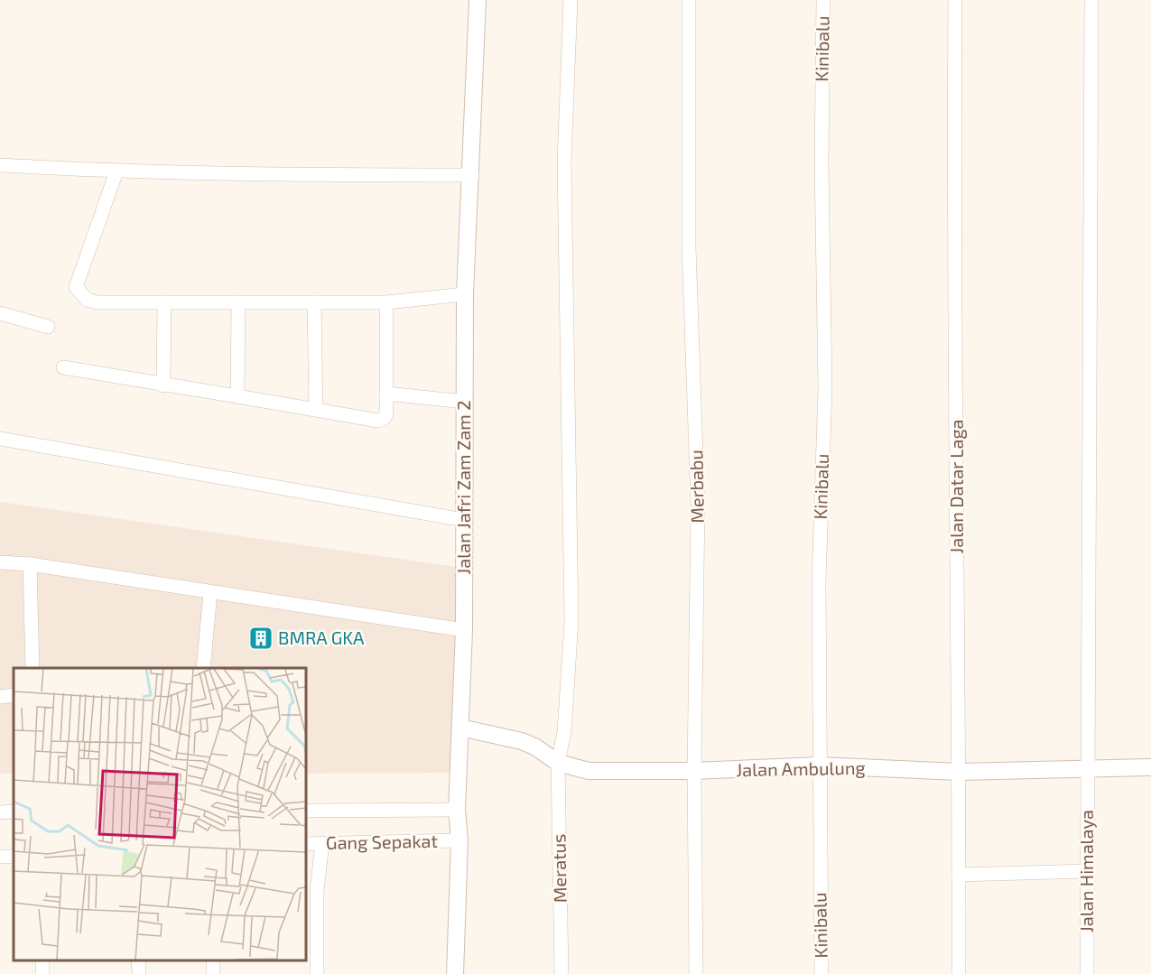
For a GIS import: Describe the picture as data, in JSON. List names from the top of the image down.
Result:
{
  "streets": {
    "street": [
      "Kinibalu",
      "Merbabu",
      "Jalan Datar Laga",
      "Jalan Jafri Zam Zam 2",
      "Jalan Ambulung",
      "Gang Sepakat",
      "Meratus",
      "Jalan Himalaya"
    ]
  },
  "crossings": [
    ["Kinibalu", "Jalan Ambulung"],
    ["Merbabu", "Jalan Ambulung"],
    ["Jalan Datar Laga", "Jalan Ambulung"],
    ["Jalan Jafri Zam Zam 2", "Jalan Ambulung"],
    ["Jalan Jafri Zam Zam 2", "Gang Sepakat"],
    ["Jalan Ambulung", "Meratus"],
    ["Jalan Ambulung", "Jalan Himalaya"]
  ],
  "places": {
    "building": ["BMRA GKA"]
  }
}
